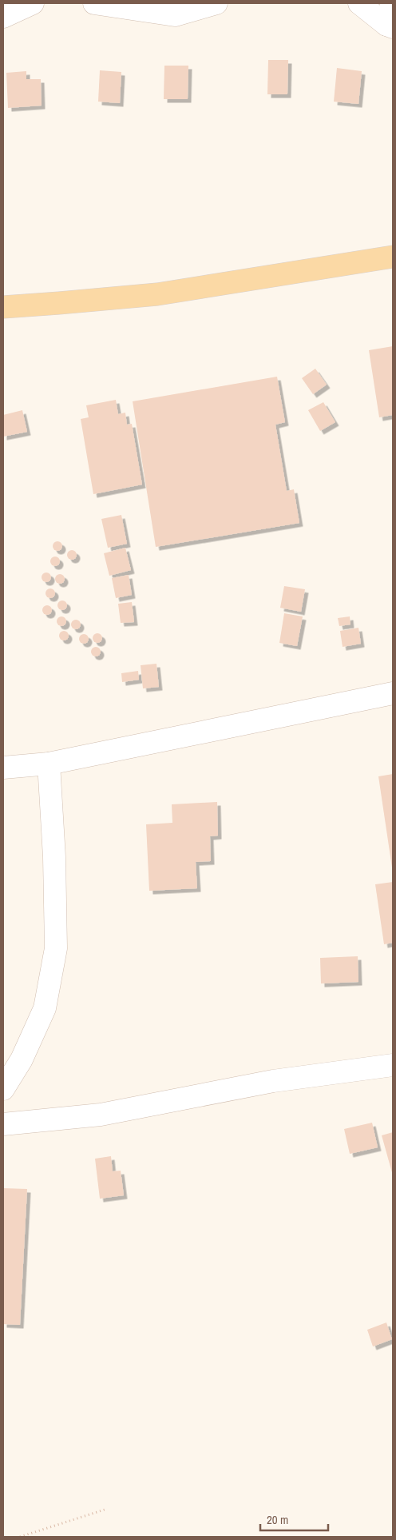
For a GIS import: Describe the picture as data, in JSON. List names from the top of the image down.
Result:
{
  "scale_bar": "20 m"
}
